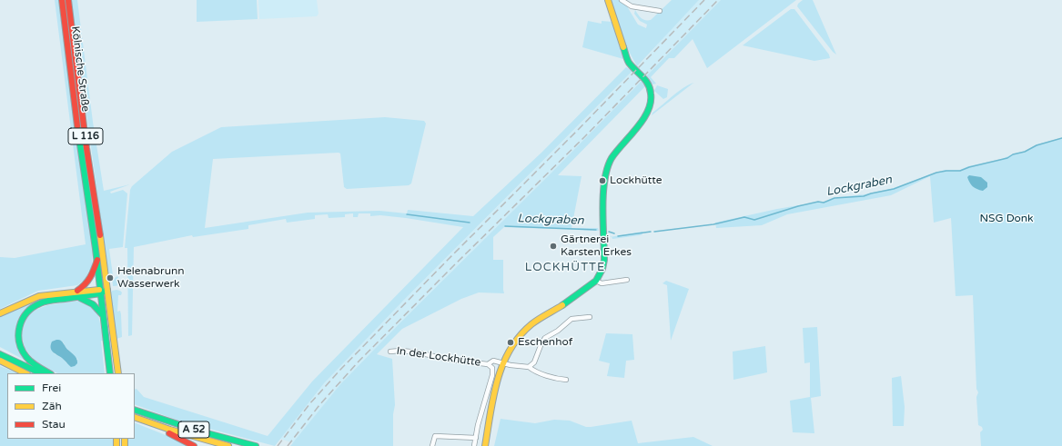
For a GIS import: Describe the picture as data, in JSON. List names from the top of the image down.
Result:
{
  "streets": {
    "main road": ["Kölnische Straße", "L 116", "A 52"],
    "street": ["In der Lockhütte"]
  },
  "crossings": [
    ["Kölnische Straße", "L 116"]
  ],
  "districts": ["LOCKHÜTTE"],
  "water": ["Lockgraben"],
  "parks": ["NSG Donk"],
  "places": [
    "Lockhütte",
    "Gärtnerei Karsten Erkes",
    "Helenabrunn Wasserwerk",
    "Eschenhof"
  ],
  "legend": ["Frei", "Zäh", "Stau"]
}
